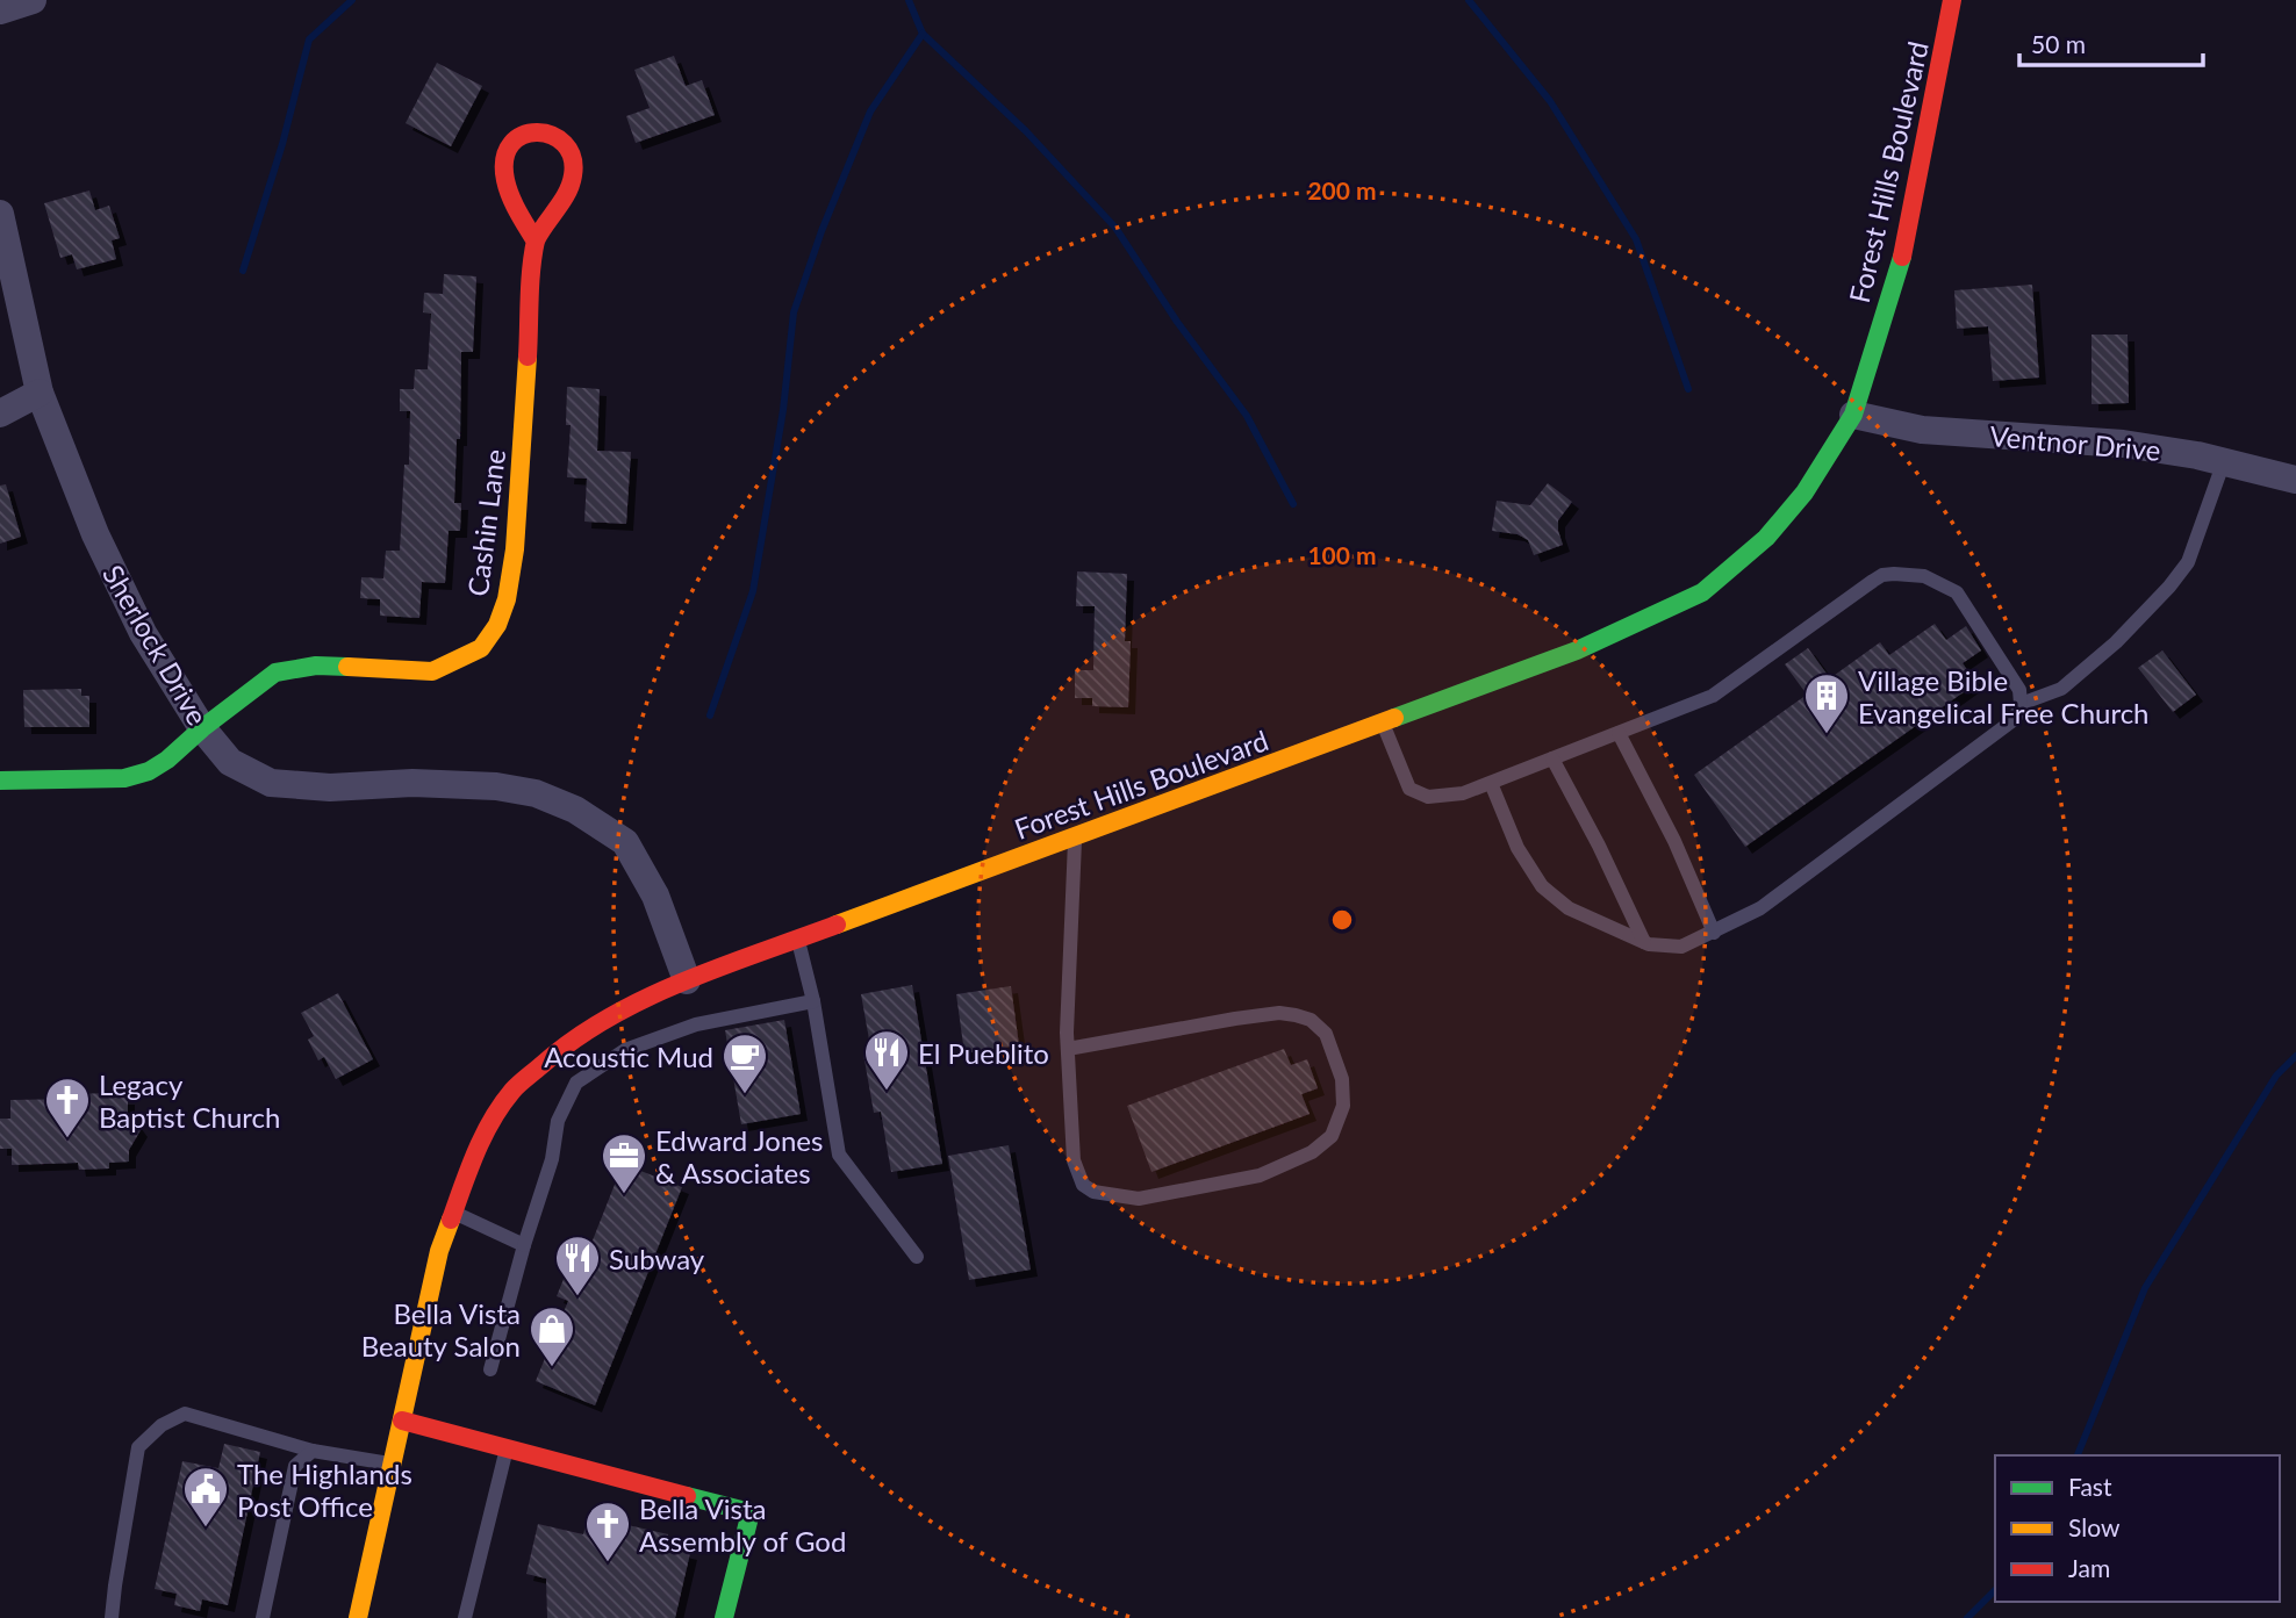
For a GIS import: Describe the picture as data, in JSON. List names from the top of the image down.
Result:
{
  "streets": {
    "main road": ["Forest Hills Boulevard", "Cashin Lane"],
    "street": ["Ventnor Drive", "Sherlock Drive"]
  },
  "crossings": [
    ["Forest Hills Boulevard", "Ventnor Drive"],
    ["Forest Hills Boulevard", "Sherlock Drive"],
    ["Cashin Lane", "Sherlock Drive"]
  ],
  "places": {
    "building": ["Village Bible Evangelical Free Church"],
    "restaurant": ["El Pueblito", "Subway"],
    "cafe": ["Acoustic Mud"],
    "church": ["Legacy Baptist Church", "Bella Vista Assembly of God"],
    "office": ["Edward Jones & Associates"],
    "shop": ["Bella Vista Beauty Salon"],
    "public building": ["The Highlands Post Office"]
  },
  "legend": ["Fast", "Slow", "Jam"],
  "scale_bar": "50 m",
  "rings": ["200 m", "100 m"]
}
